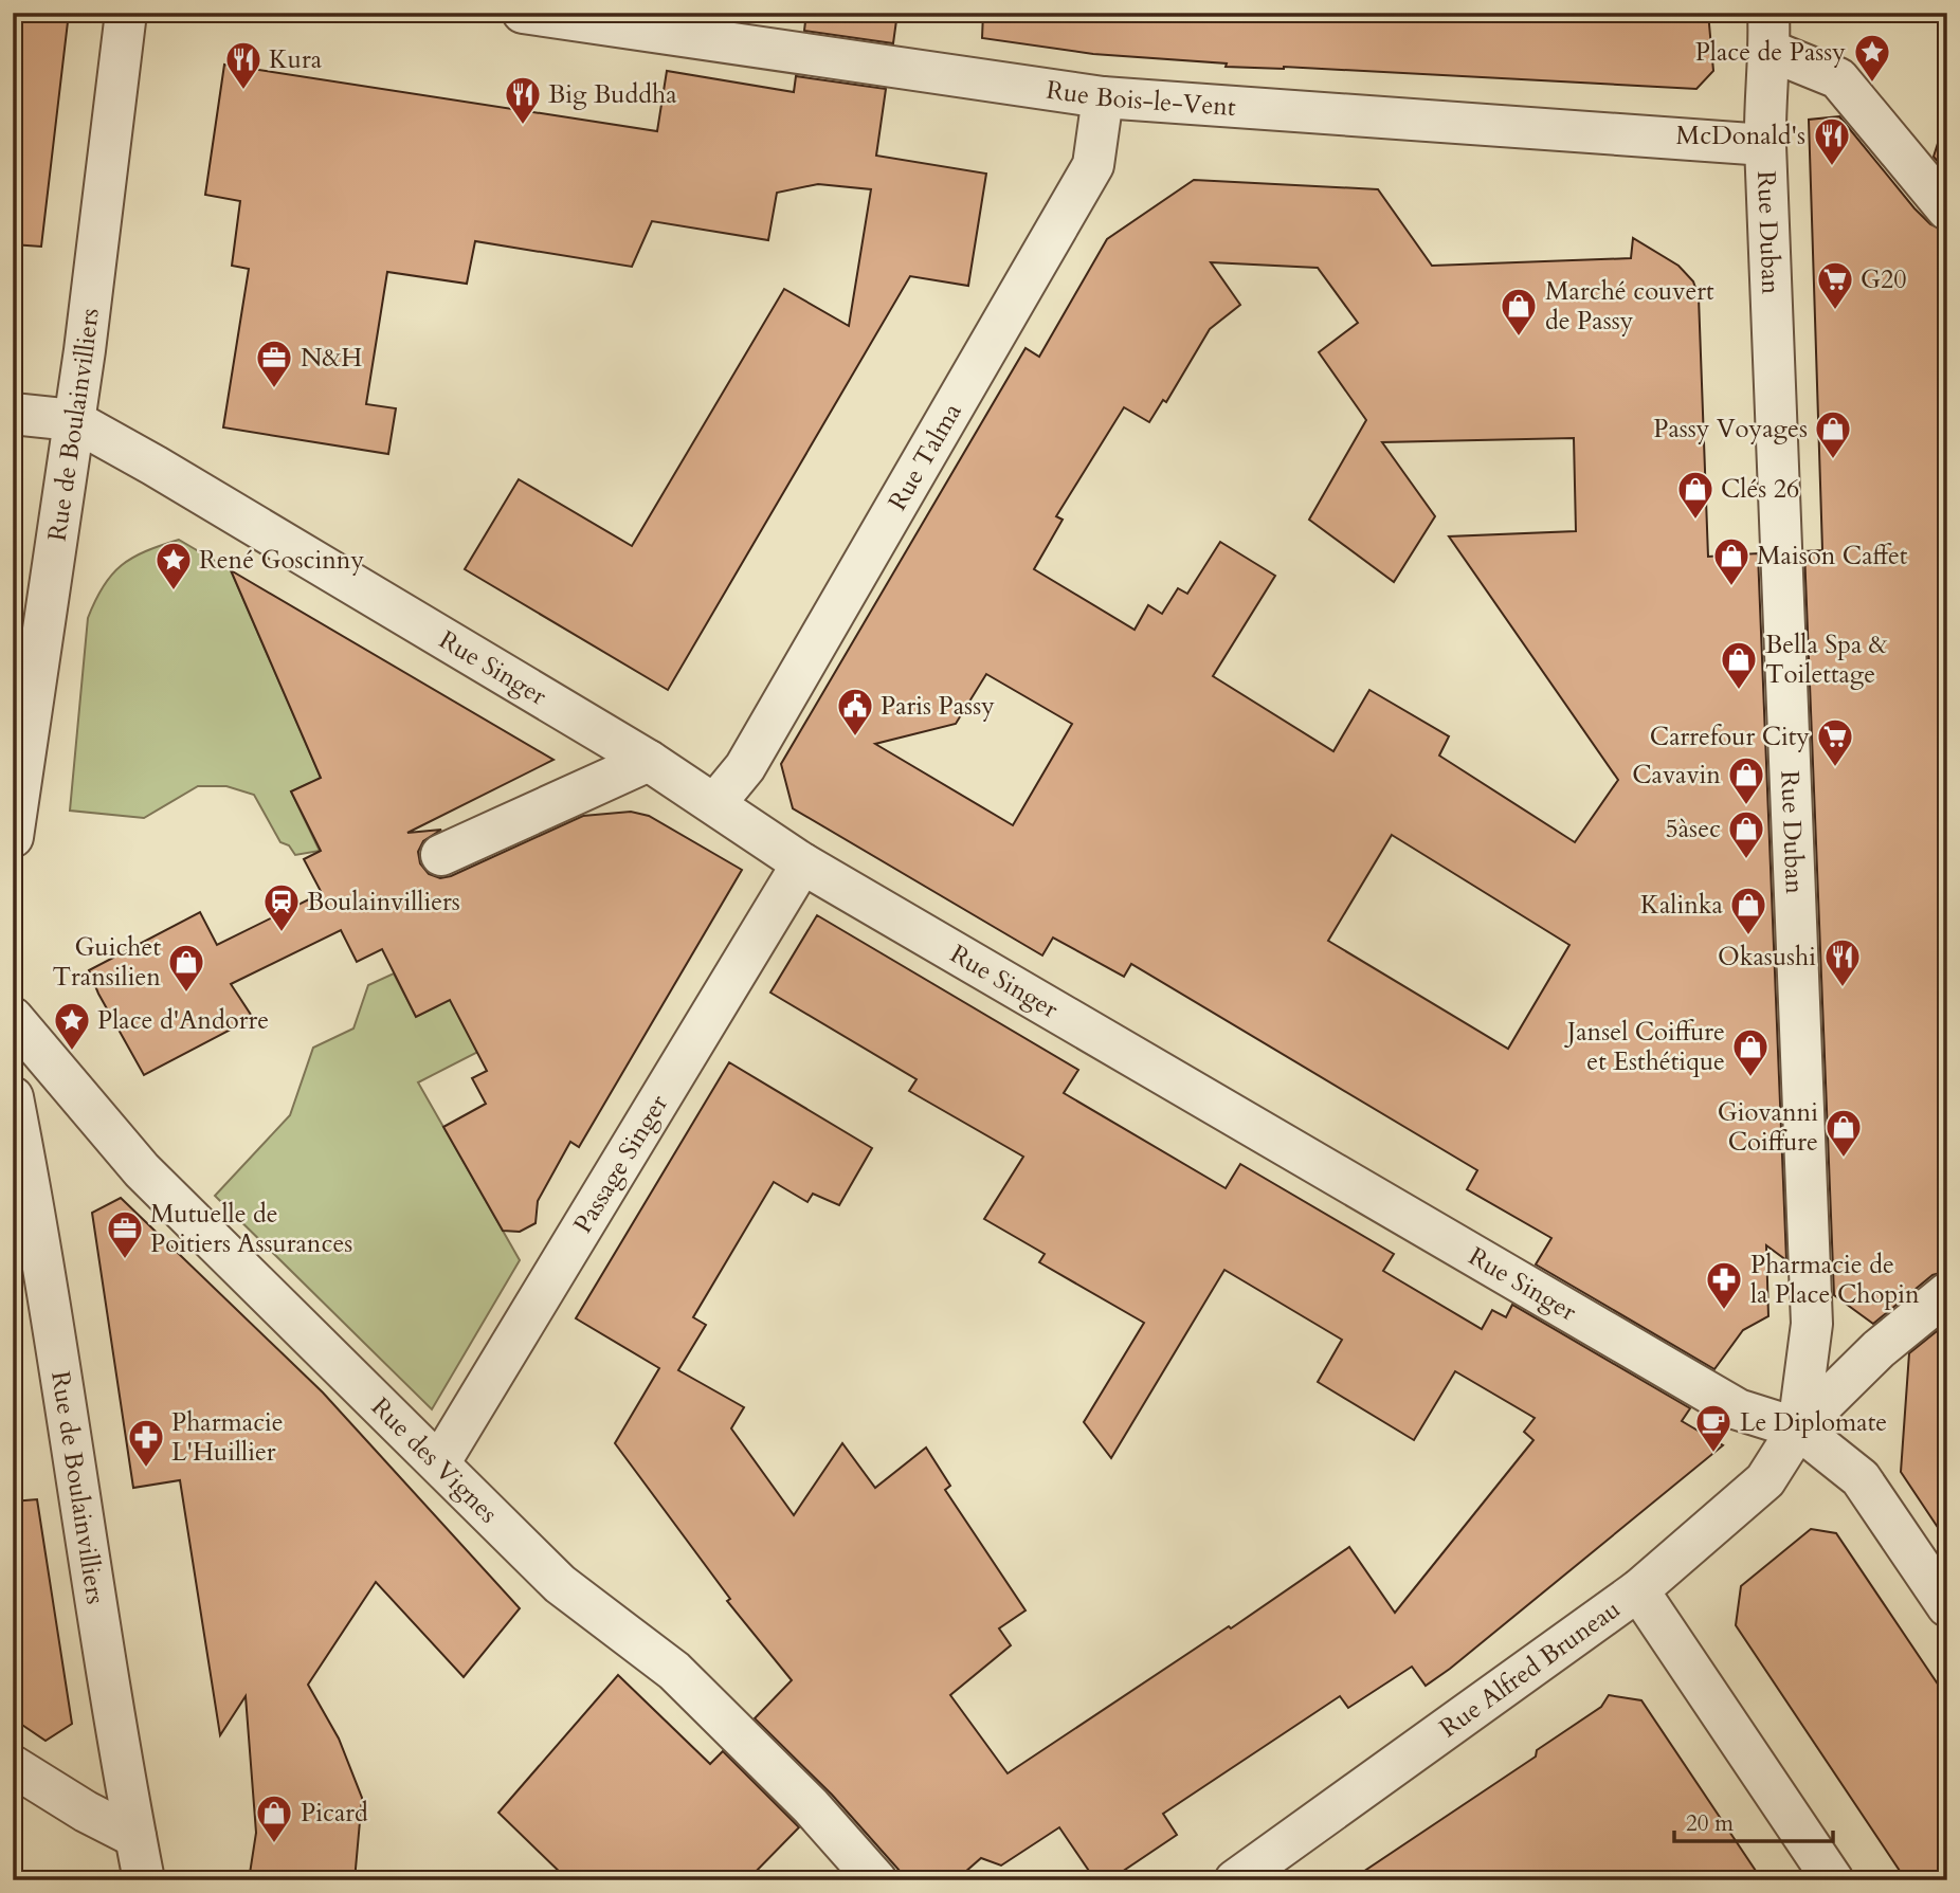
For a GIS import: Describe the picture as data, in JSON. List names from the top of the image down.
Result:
{
  "streets": {
    "street": [
      "Rue Bois-le-Vent",
      "Rue Duban",
      "Rue de Boulainvilliers",
      "Rue Talma",
      "Rue Singer",
      "Passage Singer",
      "Rue des Vignes",
      "Rue Alfred Bruneau"
    ]
  },
  "crossings": [
    ["Rue Bois-le-Vent", "Rue Duban"],
    ["Rue Bois-le-Vent", "Rue Talma"],
    ["Rue Duban", "Rue Singer"],
    ["Rue Duban", "Rue Alfred Bruneau"],
    ["Rue de Boulainvilliers", "Rue Singer"],
    ["Rue Talma", "Rue Singer"],
    ["Rue Singer", "Passage Singer"],
    ["Rue Singer", "Rue Alfred Bruneau"],
    ["Passage Singer", "Rue des Vignes"]
  ],
  "places": {
    "place": ["Place de Passy", "René Goscinny", "Place d'Andorre"],
    "restaurant": [
      "Kura",
      "Big Buddha",
      "McDonald's",
      "Okasushi"
    ],
    "supermarket": ["G20", "Carrefour City"],
    "shop": [
      "Marché couvert de Passy",
      "Passy Voyages",
      "Clés 26",
      "Maison Caffet",
      "Bella Spa & Toilettage",
      "Cavavin",
      "5àsec",
      "Kalinka",
      "Guichet Transilien",
      "Jansel Coiffure et Esthétique",
      "Giovanni Coiffure",
      "Picard"
    ],
    "office": ["N&H", "Mutuelle de Poitiers Assurances"],
    "public building": ["Paris Passy"],
    "station": ["Boulainvilliers"],
    "pharmacy": ["Pharmacie de la Place Chopin", "Pharmacie L'Huillier"],
    "cafe": ["Le Diplomate"]
  },
  "scale_bar": "20 m"
}
